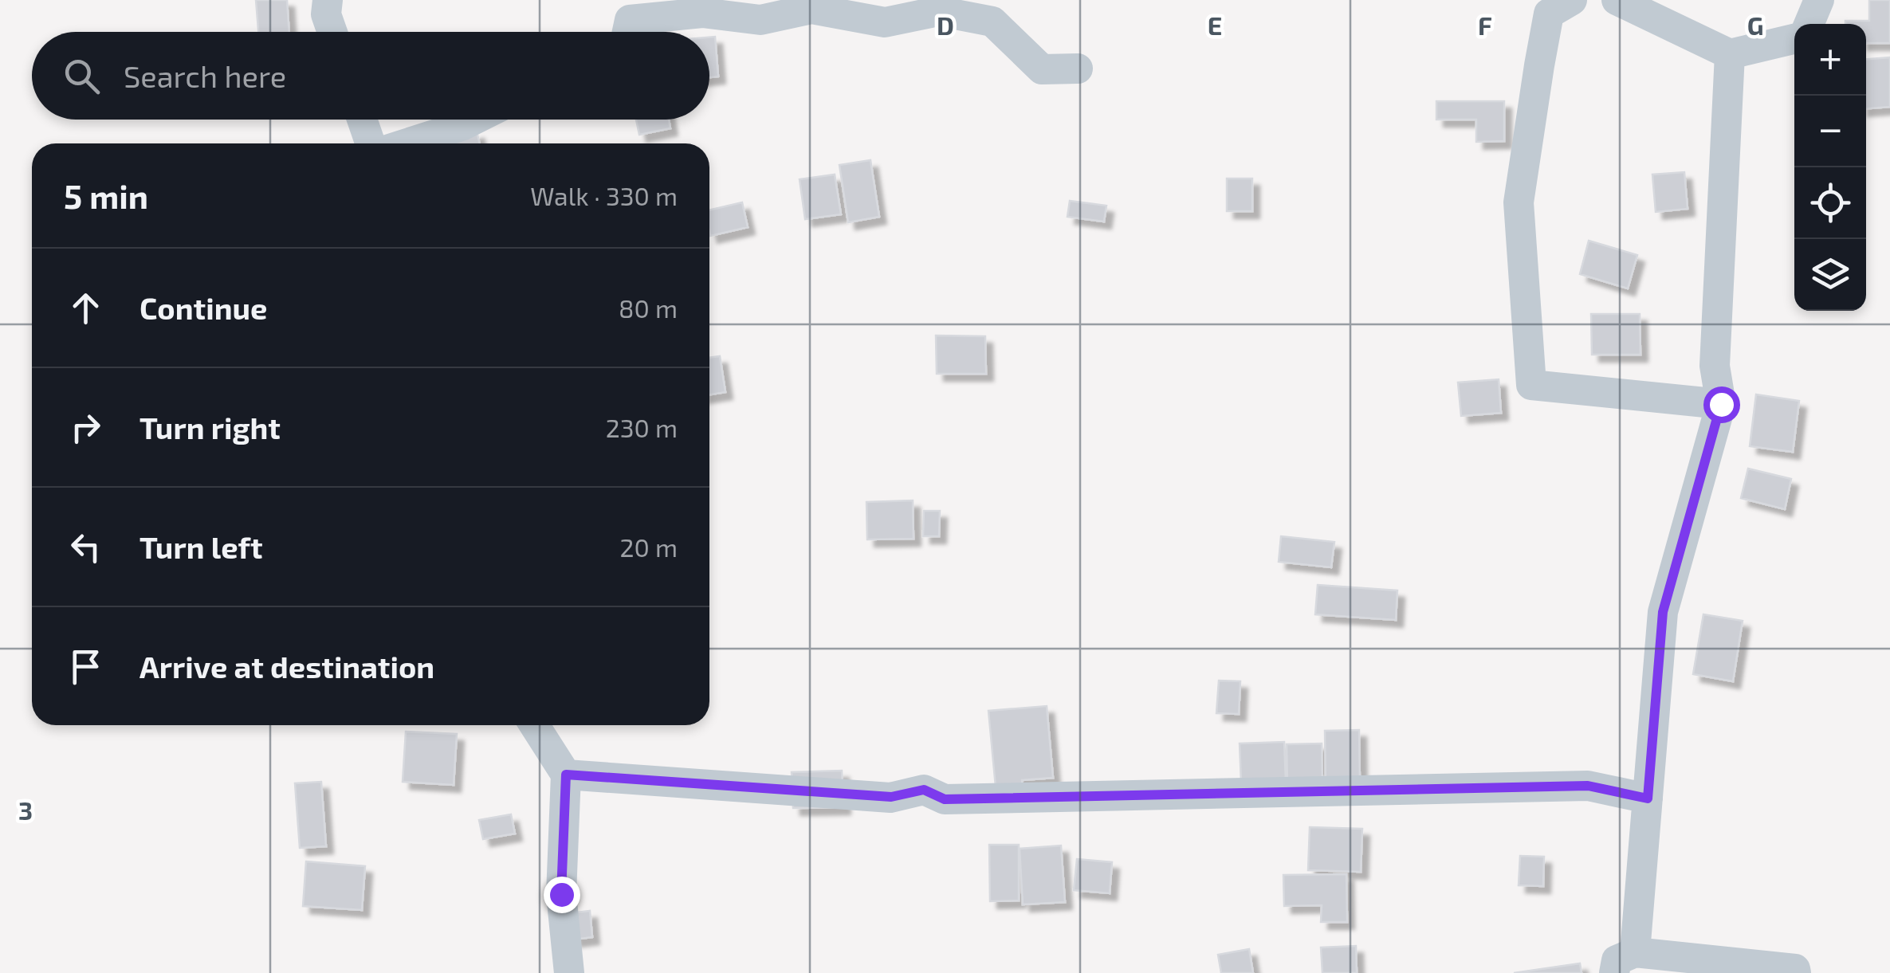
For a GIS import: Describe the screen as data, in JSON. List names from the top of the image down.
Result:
{
  "page": {
    "map_buttons": ["+", "−"],
    "search": "Search here",
    "heading": ["5 min", "Walk · 330 m"],
    "list": [
      ["Continue", "80 m"],
      ["Turn right", "230 m"],
      ["Turn left", "20 m"],
      "Arrive at destination"
    ]
  },
  "grid": {
    "columns": [
      "D",
      "E",
      "F",
      "G"
    ],
    "rows": ["3"]
  }
}
